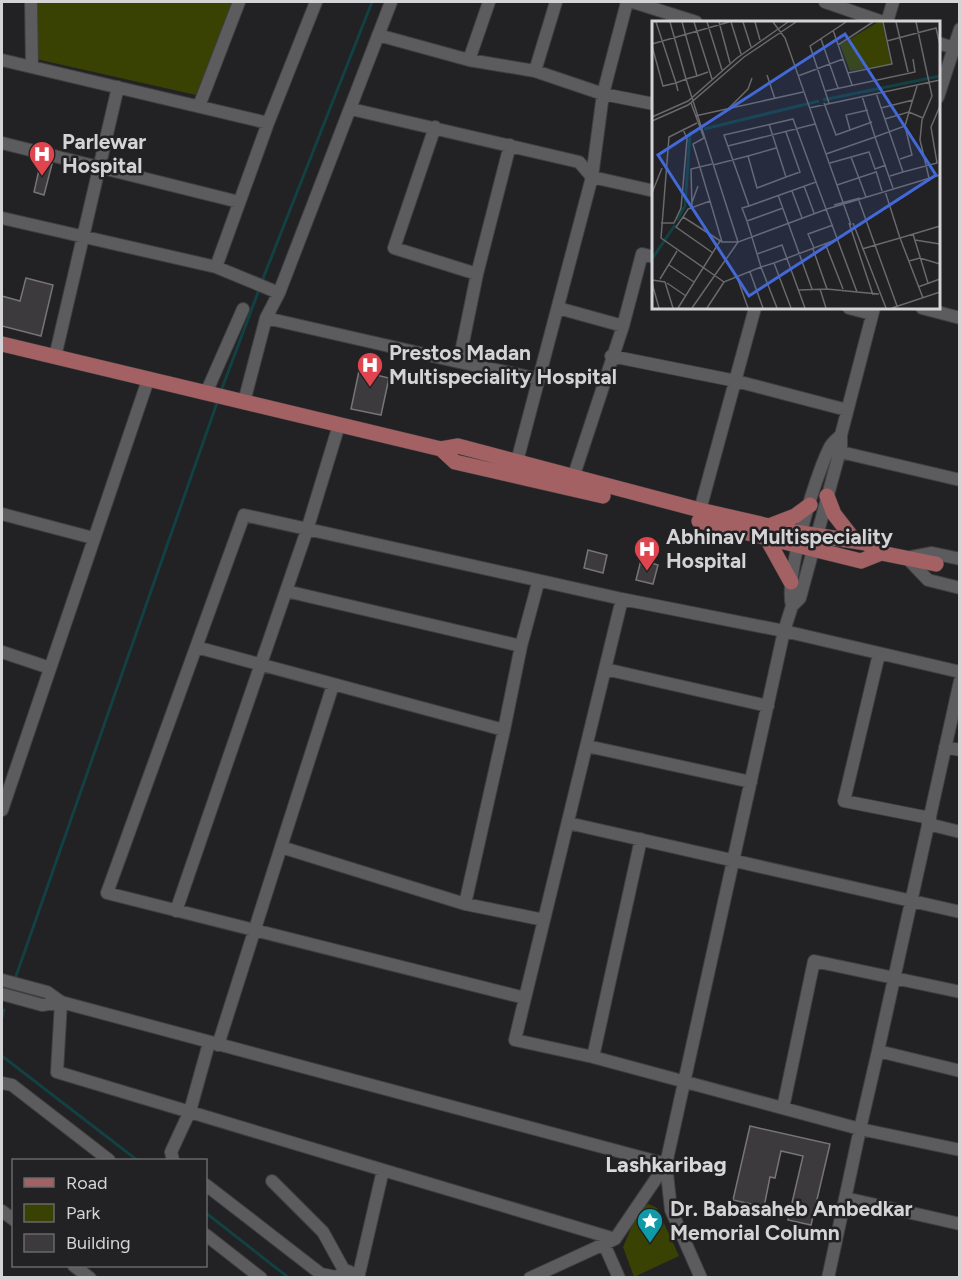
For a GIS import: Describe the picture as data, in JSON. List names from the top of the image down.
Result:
{
  "districts": ["Lashkaribag"],
  "places": {
    "hospital": ["Parlewar Hospital", "Prestos Madan Multispeciality Hospital", "Abhinav Multispeciality Hospital"],
    "place": ["Dr. Babasaheb Ambedkar Memorial Column"]
  },
  "legend": ["Road", "Park", "Building"]
}
